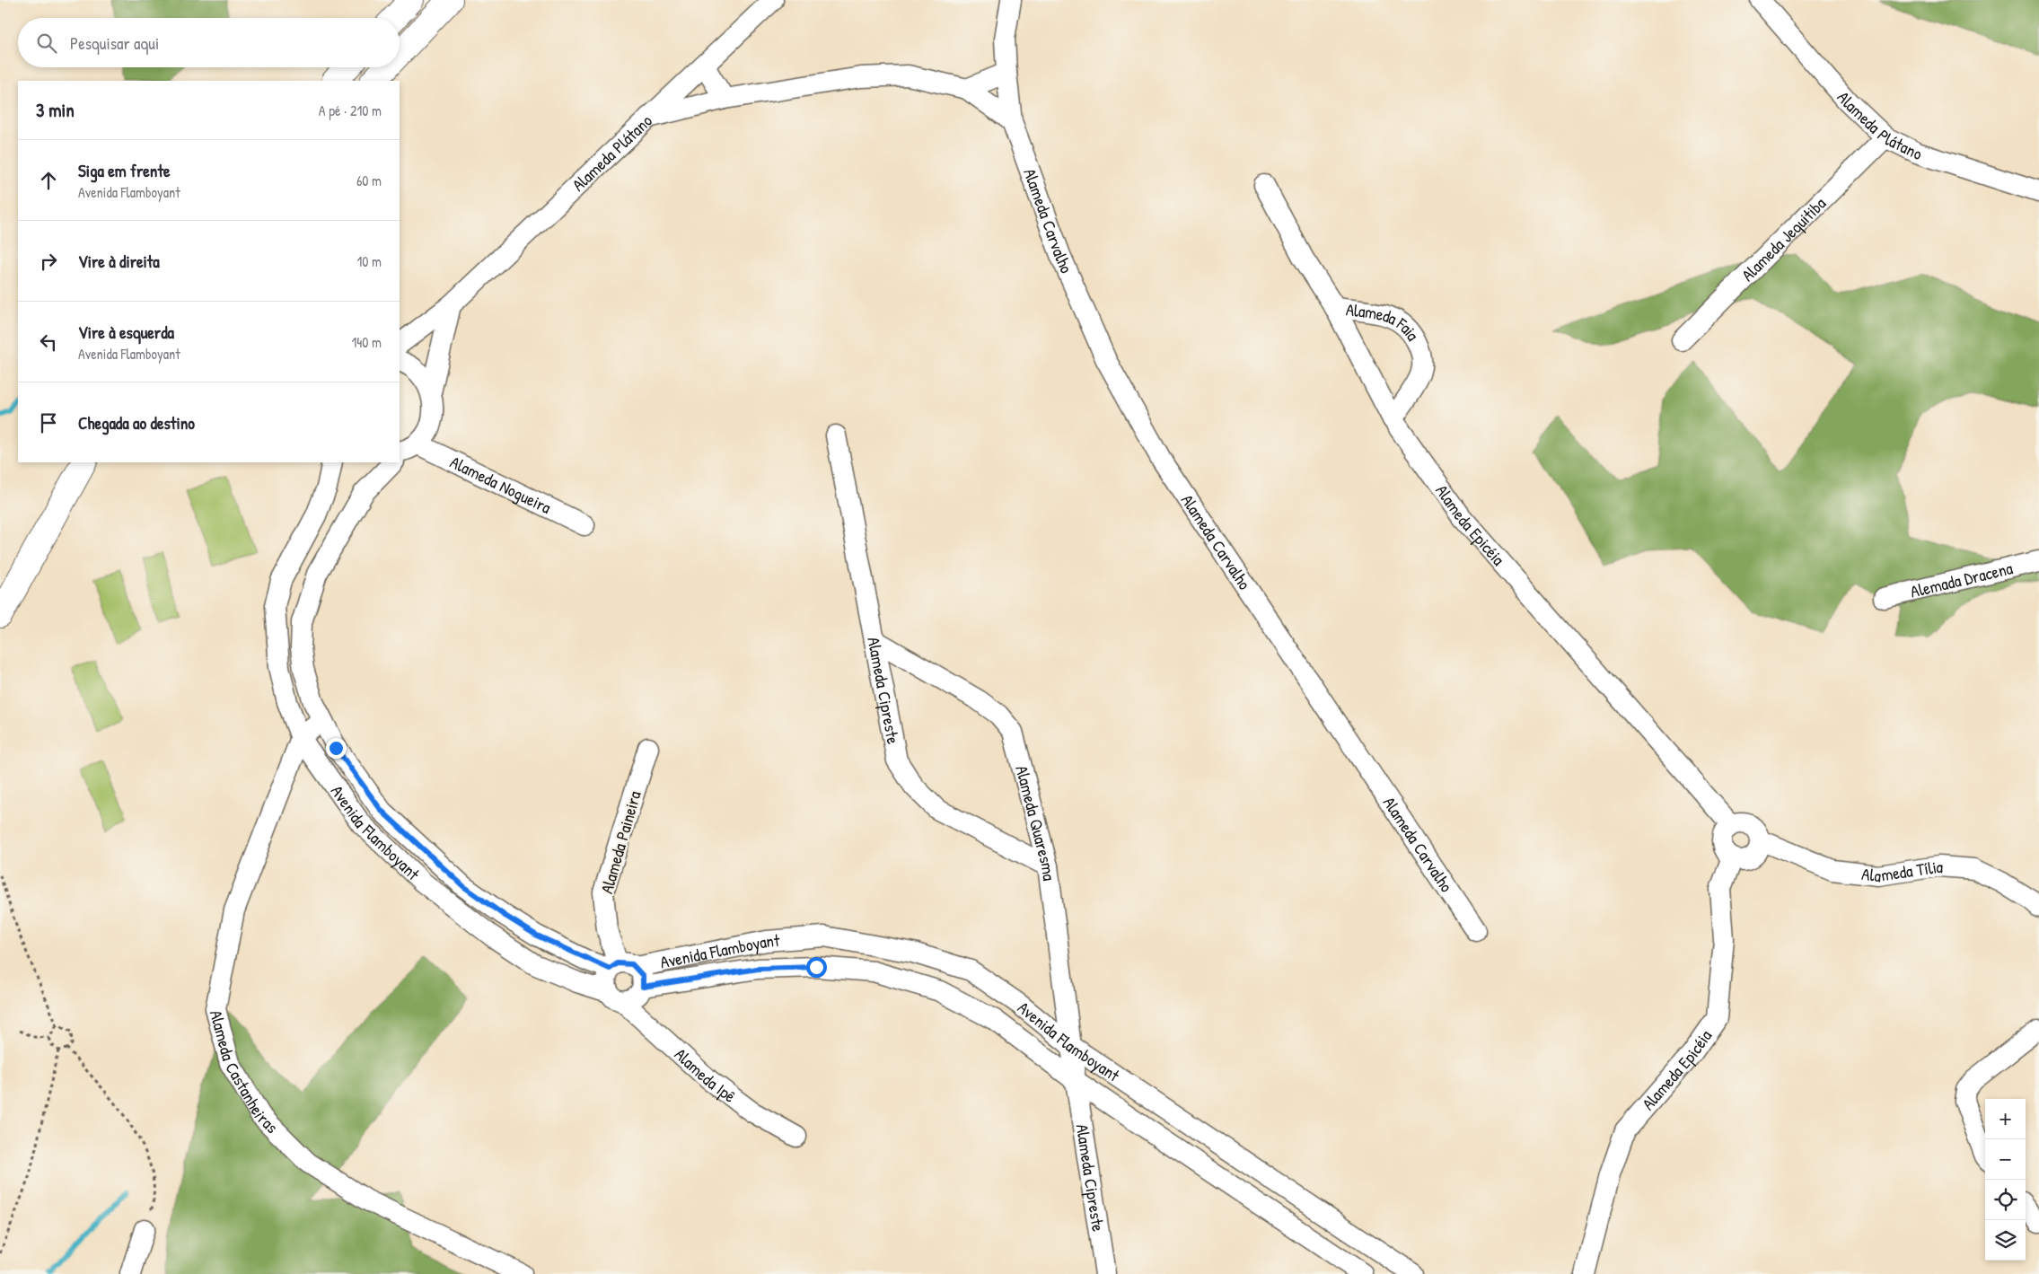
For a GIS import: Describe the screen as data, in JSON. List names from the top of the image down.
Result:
{
  "streets": {
    "street": [
      "Alameda Plátano",
      "Alameda Carvalho",
      "Alameda Jequitiba",
      "Alameda Faia",
      "Alameda Nogueira",
      "Alameda Epicéia",
      "Alemada Dracena",
      "Alameda Cipreste",
      "Alameda Quaresma",
      "Avenida Flamboyant",
      "Alameda Paineira",
      "Alameda Tília",
      "Alameda Castanheiras",
      "Alameda Ipê"
    ]
  },
  "crossings": [
    ["Alameda Plátano", "Alameda Jequitiba"],
    ["Alameda Faia", "Alameda Epicéia"],
    ["Alameda Nogueira", "Avenida Flamboyant"],
    ["Alameda Epicéia", "Alameda Tília"],
    ["Alameda Cipreste", "Alameda Quaresma"],
    ["Alameda Cipreste", "Avenida Flamboyant"],
    ["Alameda Quaresma", "Avenida Flamboyant"],
    ["Avenida Flamboyant", "Alameda Paineira"],
    ["Avenida Flamboyant", "Alameda Castanheiras"],
    ["Avenida Flamboyant", "Alameda Ipê"],
    ["Alameda Paineira", "Alameda Ipê"]
  ],
  "page": {
    "search": "Pesquisar aqui",
    "heading": ["3 min", "A pé · 210 m"],
    "list": [
      ["Siga em frente", "Avenida Flamboyant", "60 m"],
      ["Vire à direita", "10 m"],
      ["Vire à esquerda", "Avenida Flamboyant", "140 m"],
      "Chegada ao destino"
    ],
    "map_buttons": ["+", "−"]
  }
}
